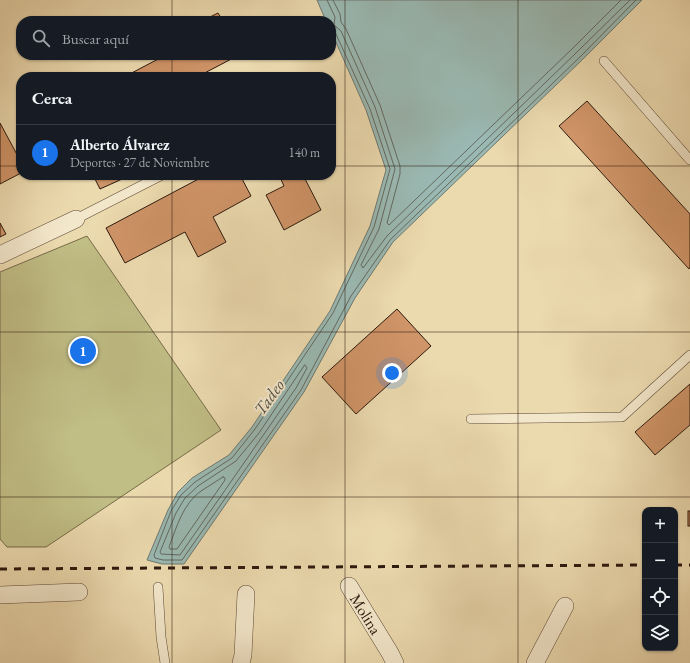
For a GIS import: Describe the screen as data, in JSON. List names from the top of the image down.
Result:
{
  "streets": {
    "street": ["Molina"]
  },
  "water": ["Tadeo"],
  "page": {
    "search": "Buscar aquí",
    "heading": "Cerca",
    "list": [
      {
        "mark": "1",
        "name": "Alberto Álvarez",
        "note": "Deportes · 27 de Noviembre",
        "value": "140 m"
      }
    ],
    "pins": "1",
    "map_buttons": ["+", "−"]
  }
}
